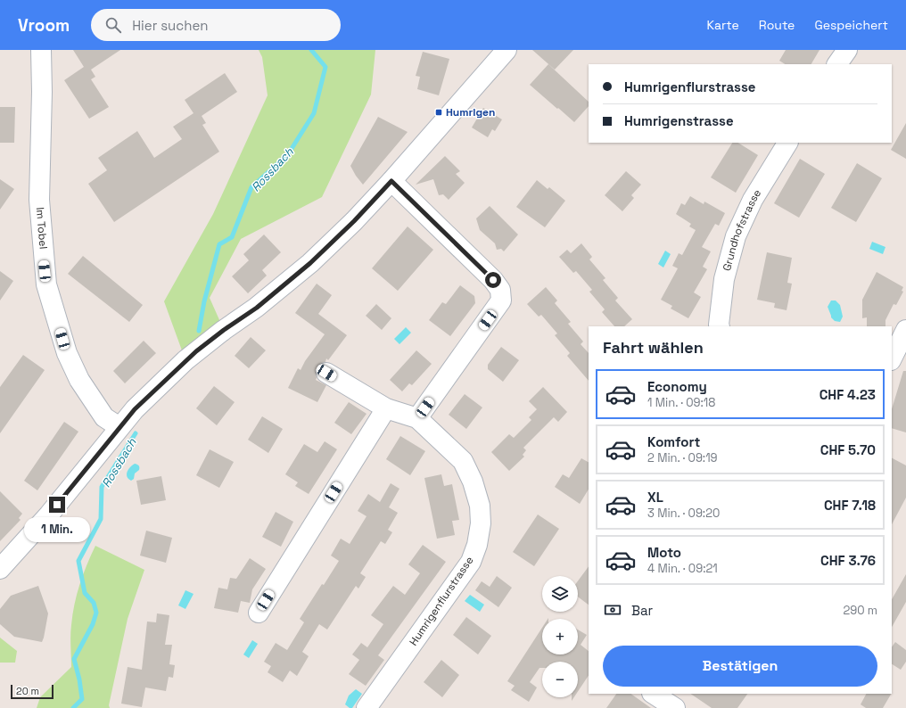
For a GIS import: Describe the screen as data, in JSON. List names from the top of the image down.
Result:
{
  "streets": {
    "street": ["Im Tobel", "Grundhofstrasse", "Humrigenflurstrasse"]
  },
  "water": ["Rossbach"],
  "places": {
    "transit": ["Humrigen"]
  },
  "scale_bar": "20 m",
  "page": {
    "header": "Vroom",
    "search": "Hier suchen",
    "nav": ["Karte", "Route", "Gespeichert"],
    "banner": ["Humrigenflurstrasse", "Humrigenstrasse"],
    "heading": "Fahrt wählen",
    "list": [
      {
        "name": "Economy",
        "note": "1 Min. · 09:18",
        "value": "CHF 4.23"
      },
      {
        "name": "Komfort",
        "note": "2 Min. · 09:19",
        "value": "CHF 5.70"
      },
      {
        "name": "XL",
        "note": "3 Min. · 09:20",
        "value": "CHF 7.18"
      },
      {
        "name": "Moto",
        "note": "4 Min. · 09:21",
        "value": "CHF 3.76"
      }
    ],
    "bubble": "1 Min.",
    "map_buttons": ["+", "−"],
    "pay": ["Bar", "290 m"],
    "buttons": "Bestätigen",
    "scale": "20 m"
  }
}
